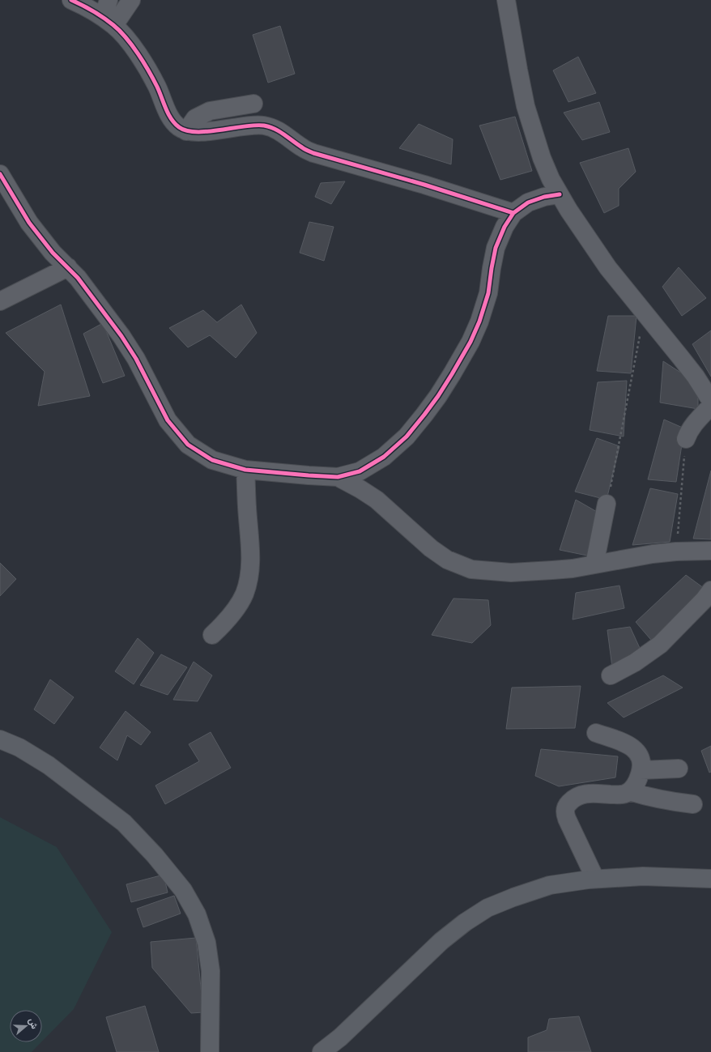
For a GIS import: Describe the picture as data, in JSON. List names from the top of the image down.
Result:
{
  "north": "right"
}
